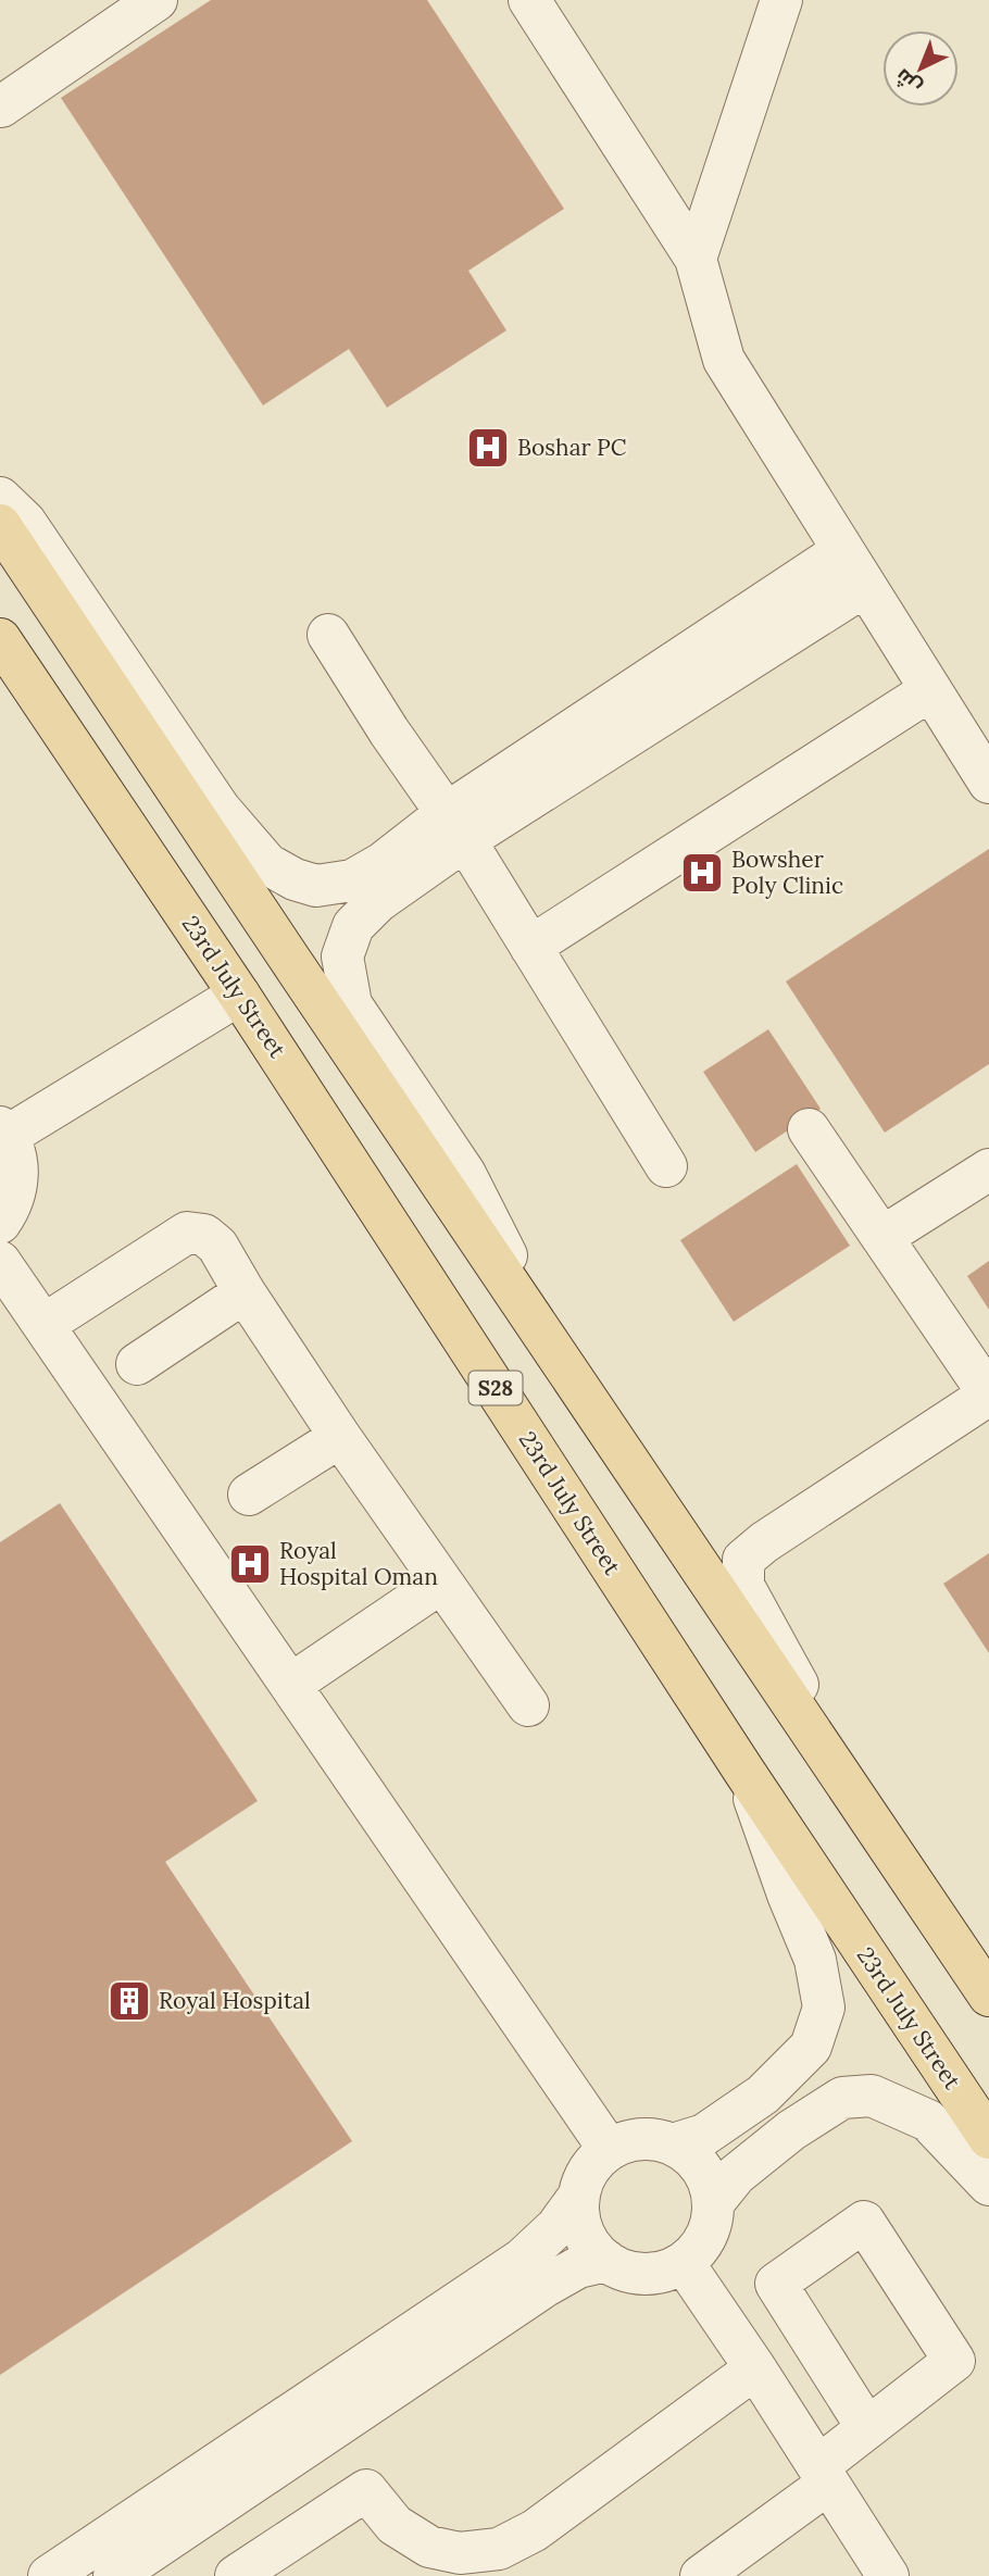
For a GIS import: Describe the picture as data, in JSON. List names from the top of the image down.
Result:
{
  "streets": {
    "main road": ["23rd July Street", "S28"]
  },
  "places": {
    "hospital": ["Boshar PC", "Bowsher Poly Clinic", "Royal Hospital Oman"],
    "building": ["Royal Hospital"]
  },
  "north": "bottom left"
}
